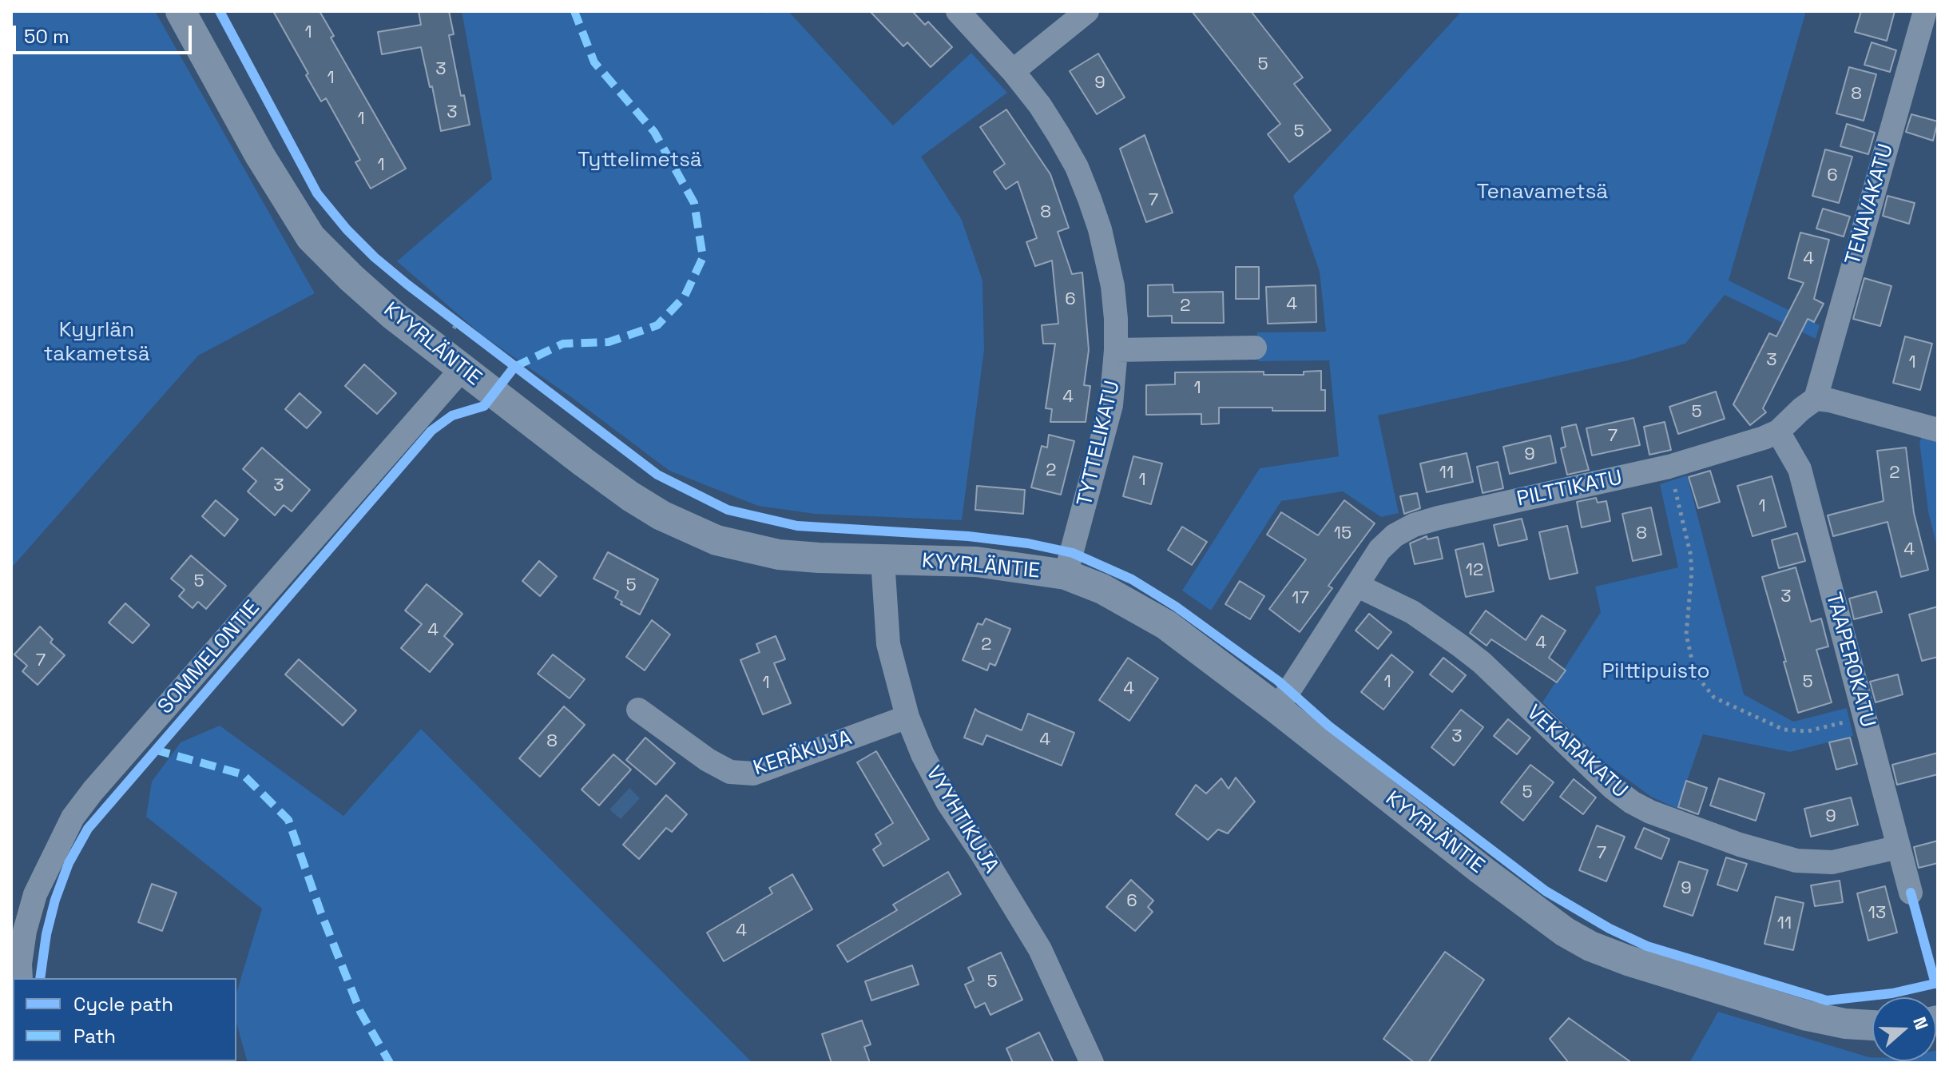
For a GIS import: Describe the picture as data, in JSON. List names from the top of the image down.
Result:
{
  "streets": {
    "street": [
      "TENAVAKATU",
      "KYYRLÄNTIE",
      "TYTTELIKATU",
      "PILTTIKATU",
      "SOMMELONTIE",
      "TAAPEROKATU",
      "VEKARAKATU",
      "KERÄKUJA",
      "VYYHTIKUJA"
    ]
  },
  "crossings": [
    ["TENAVAKATU", "PILTTIKATU"],
    ["KYYRLÄNTIE", "TYTTELIKATU"],
    ["KYYRLÄNTIE", "PILTTIKATU"],
    ["KYYRLÄNTIE", "SOMMELONTIE"],
    ["KYYRLÄNTIE", "VYYHTIKUJA"],
    ["PILTTIKATU", "TAAPEROKATU"],
    ["PILTTIKATU", "VEKARAKATU"],
    ["TAAPEROKATU", "VEKARAKATU"],
    ["KERÄKUJA", "VYYHTIKUJA"]
  ],
  "parks": [
    "Tyttelimetsä",
    "Tenavametsä",
    "Kyyrlän takametsä",
    "Pilttipuisto"
  ],
  "house_numbers": [
    "1",
    "5",
    "3",
    "1",
    "9",
    "8",
    "3",
    "1",
    "5",
    "1",
    "6",
    "7",
    "8",
    "4",
    "6",
    "4",
    "2",
    "3",
    "1",
    "1",
    "4",
    "5",
    "7",
    "9",
    "2",
    "11",
    "2",
    "1",
    "3",
    "1",
    "15",
    "8",
    "4",
    "12",
    "5",
    "5",
    "3",
    "17",
    "4",
    "4",
    "2",
    "7",
    "1",
    "5",
    "1",
    "4",
    "3",
    "4",
    "8",
    "5",
    "9",
    "7",
    "9",
    "6",
    "13",
    "11",
    "4",
    "5"
  ],
  "legend": ["Cycle path", "Path"],
  "scale_bar": "50 m",
  "north": "right"
}
